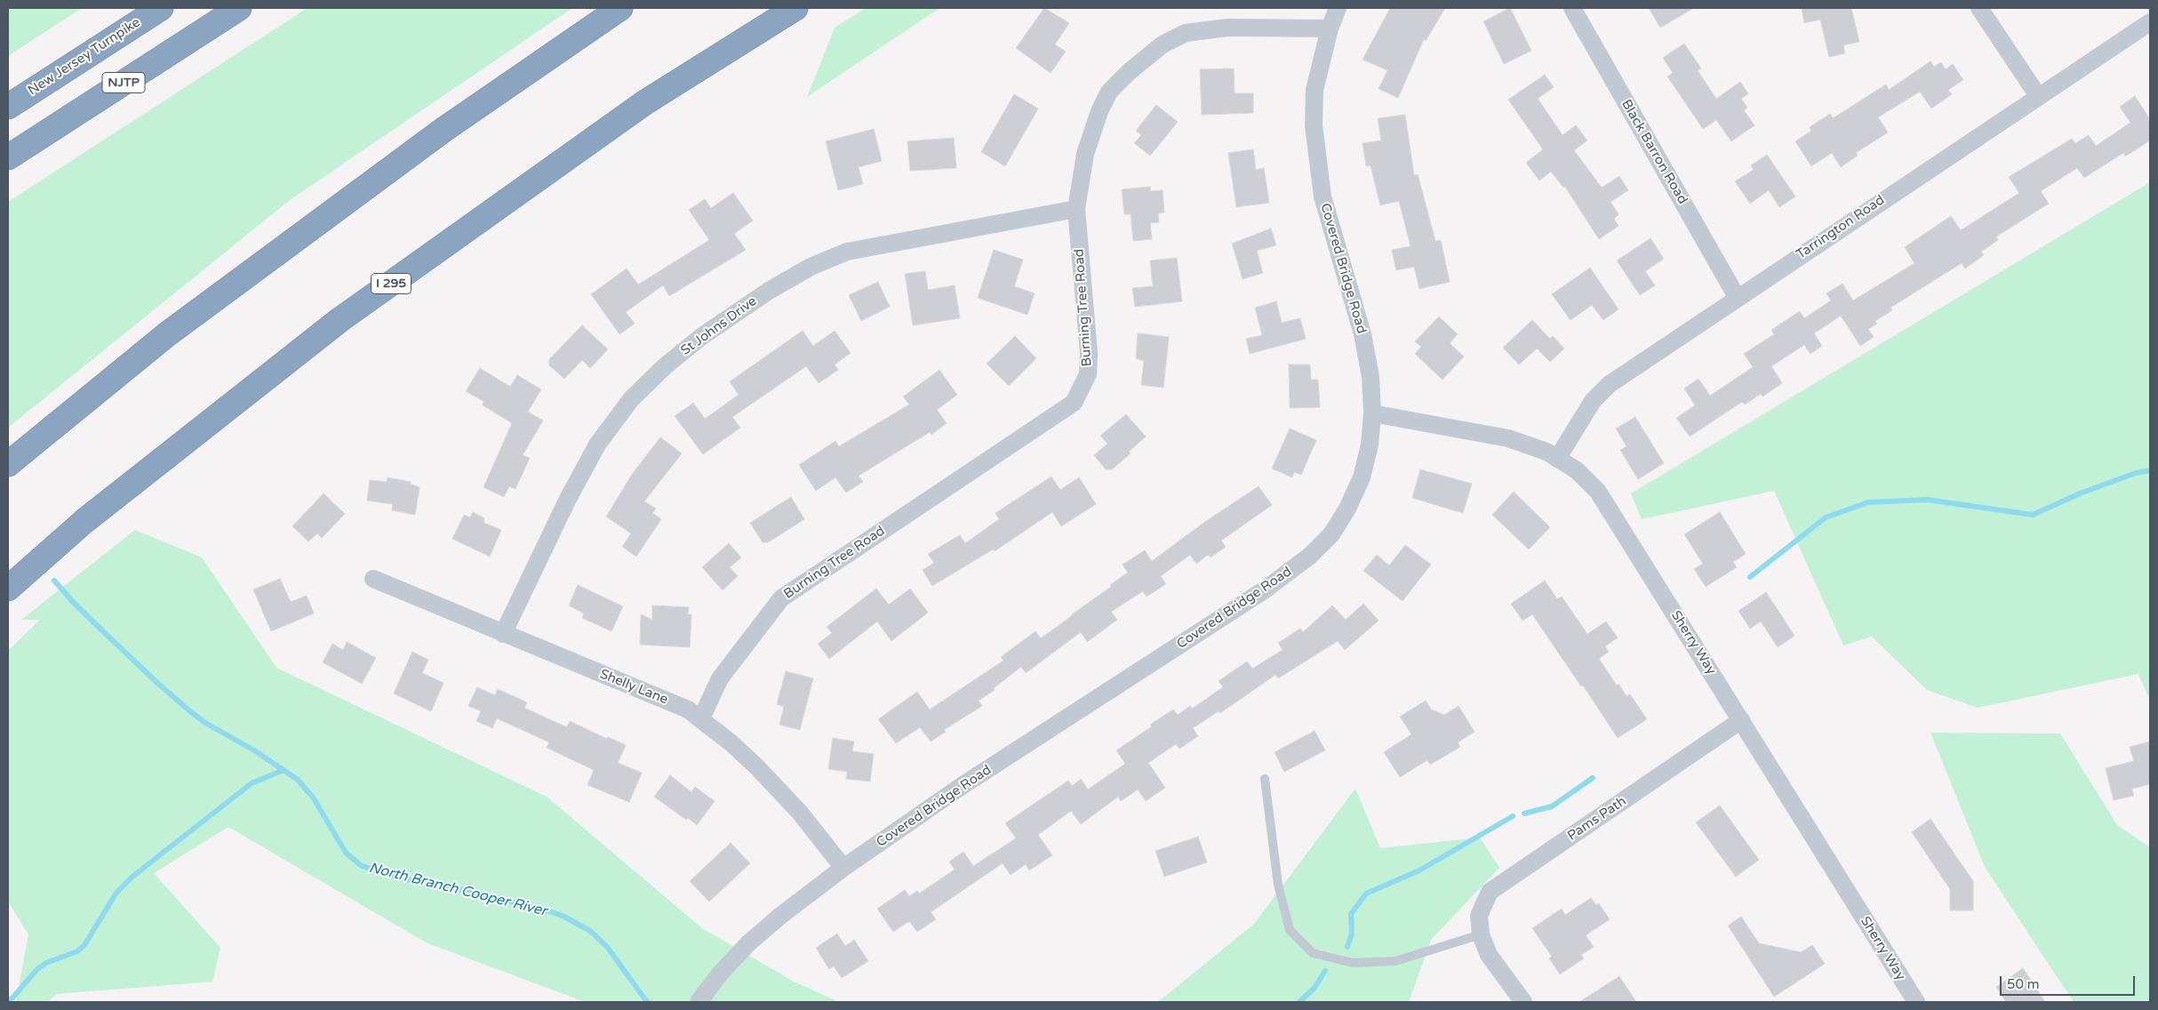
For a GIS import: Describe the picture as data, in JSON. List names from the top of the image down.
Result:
{
  "streets": {
    "highway": ["New Jersey Turnpike", "NJTP", "I 295"],
    "street": [
      "Black Barron Road",
      "Tarrington Road",
      "Covered Bridge Road",
      "Burning Tree Road",
      "St Johns Drive",
      "Sherry Way",
      "Shelly Lane",
      "Pams Path"
    ]
  },
  "crossings": [
    ["Black Barron Road", "Tarrington Road"],
    ["Tarrington Road", "Sherry Way"],
    ["Covered Bridge Road", "Burning Tree Road"],
    ["Covered Bridge Road", "Sherry Way"],
    ["Covered Bridge Road", "Shelly Lane"],
    ["Burning Tree Road", "St Johns Drive"],
    ["Burning Tree Road", "Shelly Lane"],
    ["St Johns Drive", "Shelly Lane"],
    ["Sherry Way", "Pams Path"]
  ],
  "water": ["North Branch Cooper River"],
  "scale_bar": "50 m"
}
